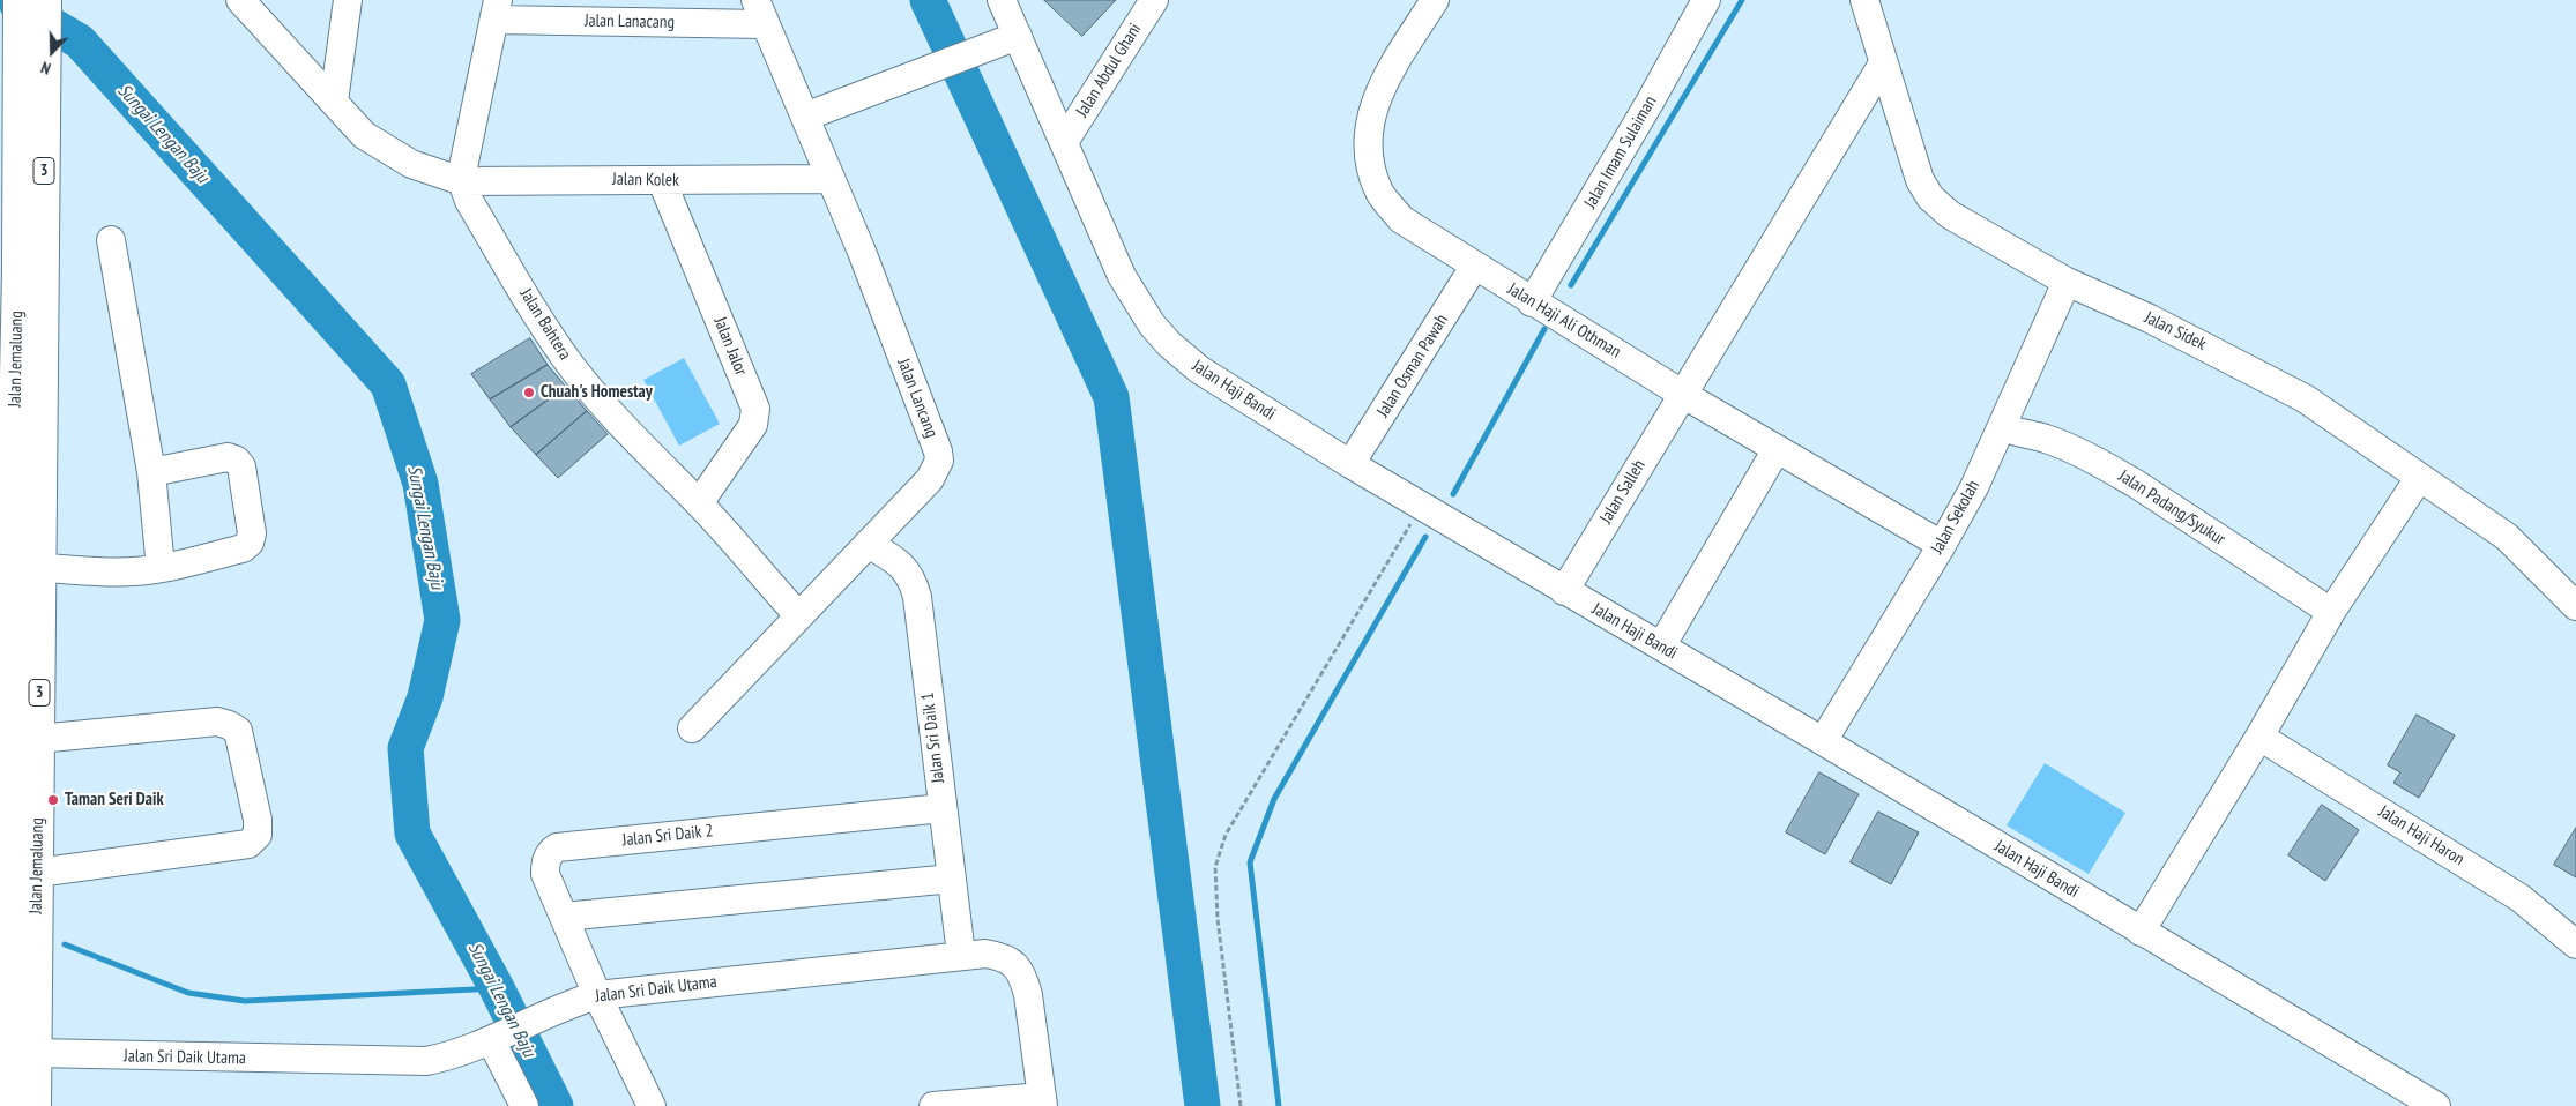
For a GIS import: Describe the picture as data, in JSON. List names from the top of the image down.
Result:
{
  "streets": {
    "highway": ["3", "Jalan Jemaluang"],
    "street": [
      "Jalan Lanacang",
      "Jalan Abdul Ghani",
      "Jalan Imam Sulaiman",
      "Jalan Kolek",
      "Jalan Haji Ali Othman",
      "Jalan Bahtera",
      "Jalan Sidek",
      "Jalan Jalor",
      "Jalan Osman Pawah",
      "Jalan Haji Bandi",
      "Jalan Lancang",
      "Jalan Salleh",
      "Jalan Padang/Syukur",
      "Jalan Sekolah",
      "Jalan Sri Daik 1",
      "Jalan Sri Daik 2",
      "Jalan Haji Haron",
      "Jalan Sri Daik Utama"
    ]
  },
  "crossings": [
    ["Jalan Lanacang", "Jalan Lancang"],
    ["Jalan Abdul Ghani", "Jalan Haji Bandi"],
    ["Jalan Imam Sulaiman", "Jalan Haji Ali Othman"],
    ["3", "Jalan Jemaluang"],
    ["Jalan Kolek", "Jalan Bahtera"],
    ["Jalan Kolek", "Jalan Jalor"],
    ["Jalan Kolek", "Jalan Lancang"],
    ["Jalan Haji Ali Othman", "Jalan Osman Pawah"],
    ["Jalan Haji Ali Othman", "Jalan Salleh"],
    ["Jalan Haji Ali Othman", "Jalan Sekolah"],
    ["Jalan Bahtera", "Jalan Jalor"],
    ["Jalan Bahtera", "Jalan Lancang"],
    ["Jalan Sidek", "Jalan Salleh"],
    ["Jalan Sidek", "Jalan Sekolah"],
    ["Jalan Jemaluang", "Jalan Sri Daik Utama"],
    ["Jalan Osman Pawah", "Jalan Haji Bandi"],
    ["Jalan Haji Bandi", "Jalan Salleh"],
    ["Jalan Haji Bandi", "Jalan Sekolah"],
    ["Jalan Lancang", "Jalan Sri Daik 1"],
    ["Jalan Padang/Syukur", "Jalan Sekolah"],
    ["Jalan Sri Daik 1", "Jalan Sri Daik 2"],
    ["Jalan Sri Daik 1", "Jalan Sri Daik Utama"],
    ["Jalan Sri Daik 2", "Jalan Sri Daik Utama"]
  ],
  "water": ["Sungai Lengan Baju"],
  "places": ["Chuah's Homestay", "Taman Seri Daik"],
  "north": "bottom"
}
